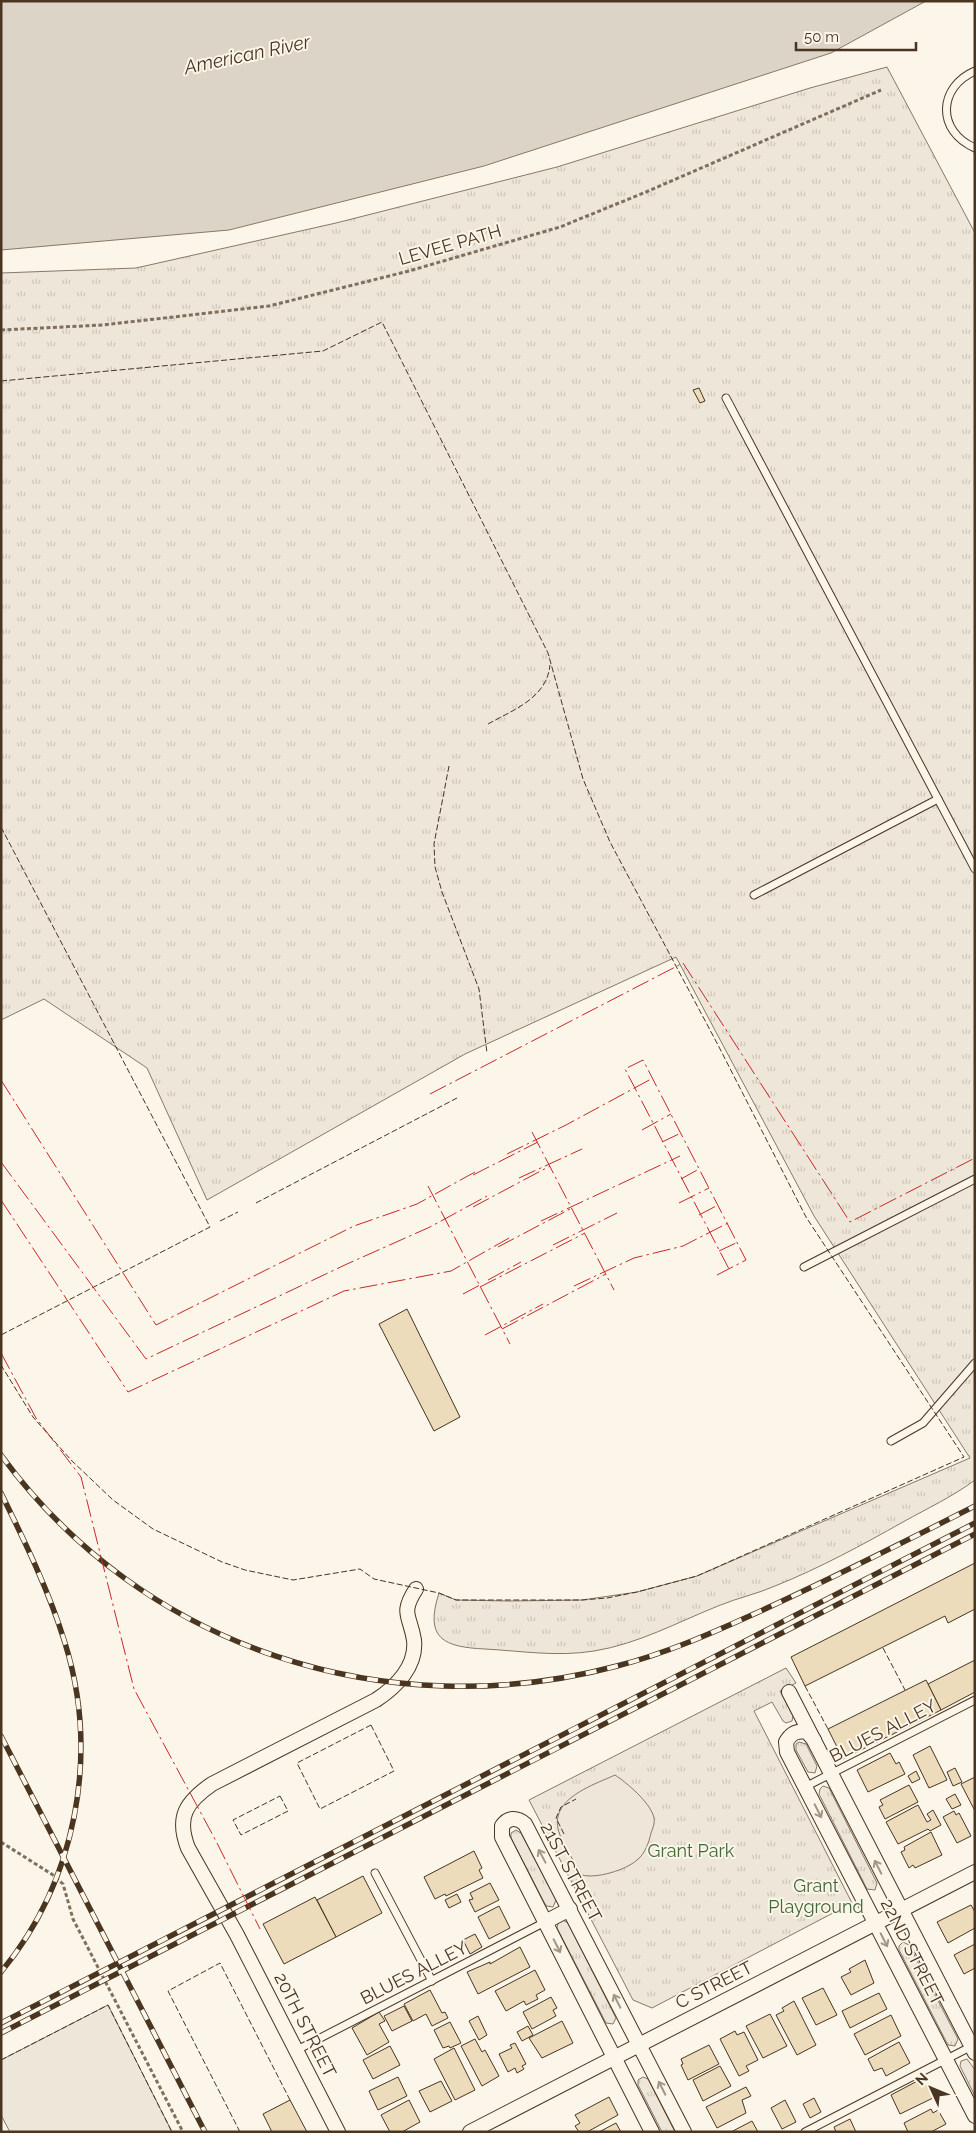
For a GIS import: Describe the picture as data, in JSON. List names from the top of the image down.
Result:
{
  "streets": {
    "street": [
      "21ST STREET",
      "22ND STREET",
      "C STREET",
      "20TH STREET"
    ],
    "lane": ["BLUES ALLEY"],
    "path": ["LEVEE PATH"]
  },
  "crossings": [
    ["BLUES ALLEY", "21ST STREET"],
    ["BLUES ALLEY", "22ND STREET"],
    ["BLUES ALLEY", "20TH STREET"],
    ["21ST STREET", "C STREET"],
    ["22ND STREET", "C STREET"]
  ],
  "water": ["American River"],
  "parks": ["Grant Park", "Grant Playground"],
  "scale_bar": "50 m",
  "north": "top left"
}
